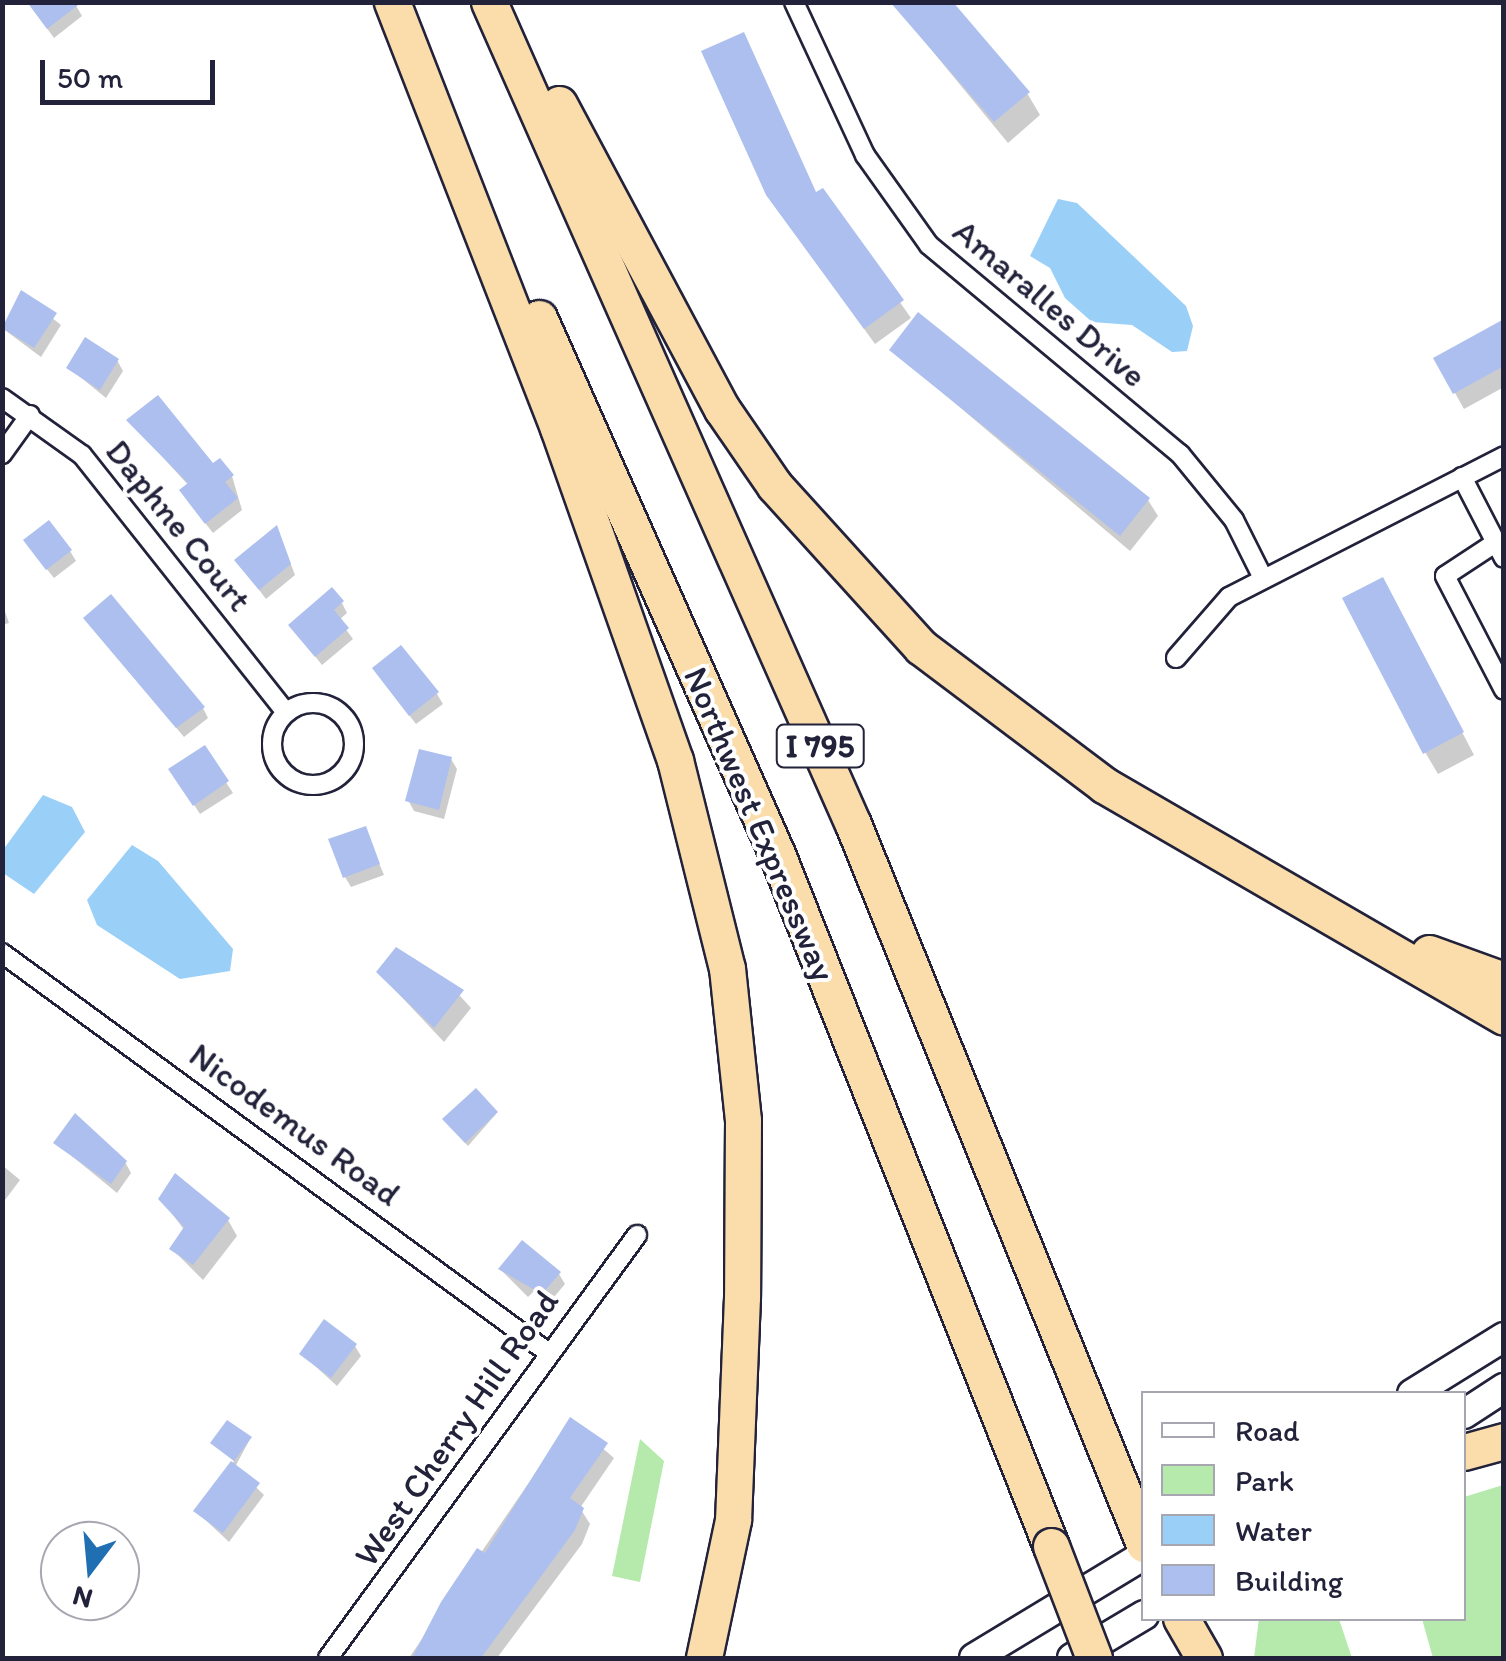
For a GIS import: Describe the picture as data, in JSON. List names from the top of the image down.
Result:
{
  "streets": {
    "highway": ["I 795", "Northwest Expressway"],
    "street": [
      "Amaralles Drive",
      "Daphne Court",
      "Nicodemus Road",
      "West Cherry Hill Road"
    ]
  },
  "crossings": [
    ["Nicodemus Road", "West Cherry Hill Road"]
  ],
  "legend": [
    "Road",
    "Park",
    "Water",
    "Building"
  ],
  "scale_bar": "50 m",
  "north": "bottom"
}
